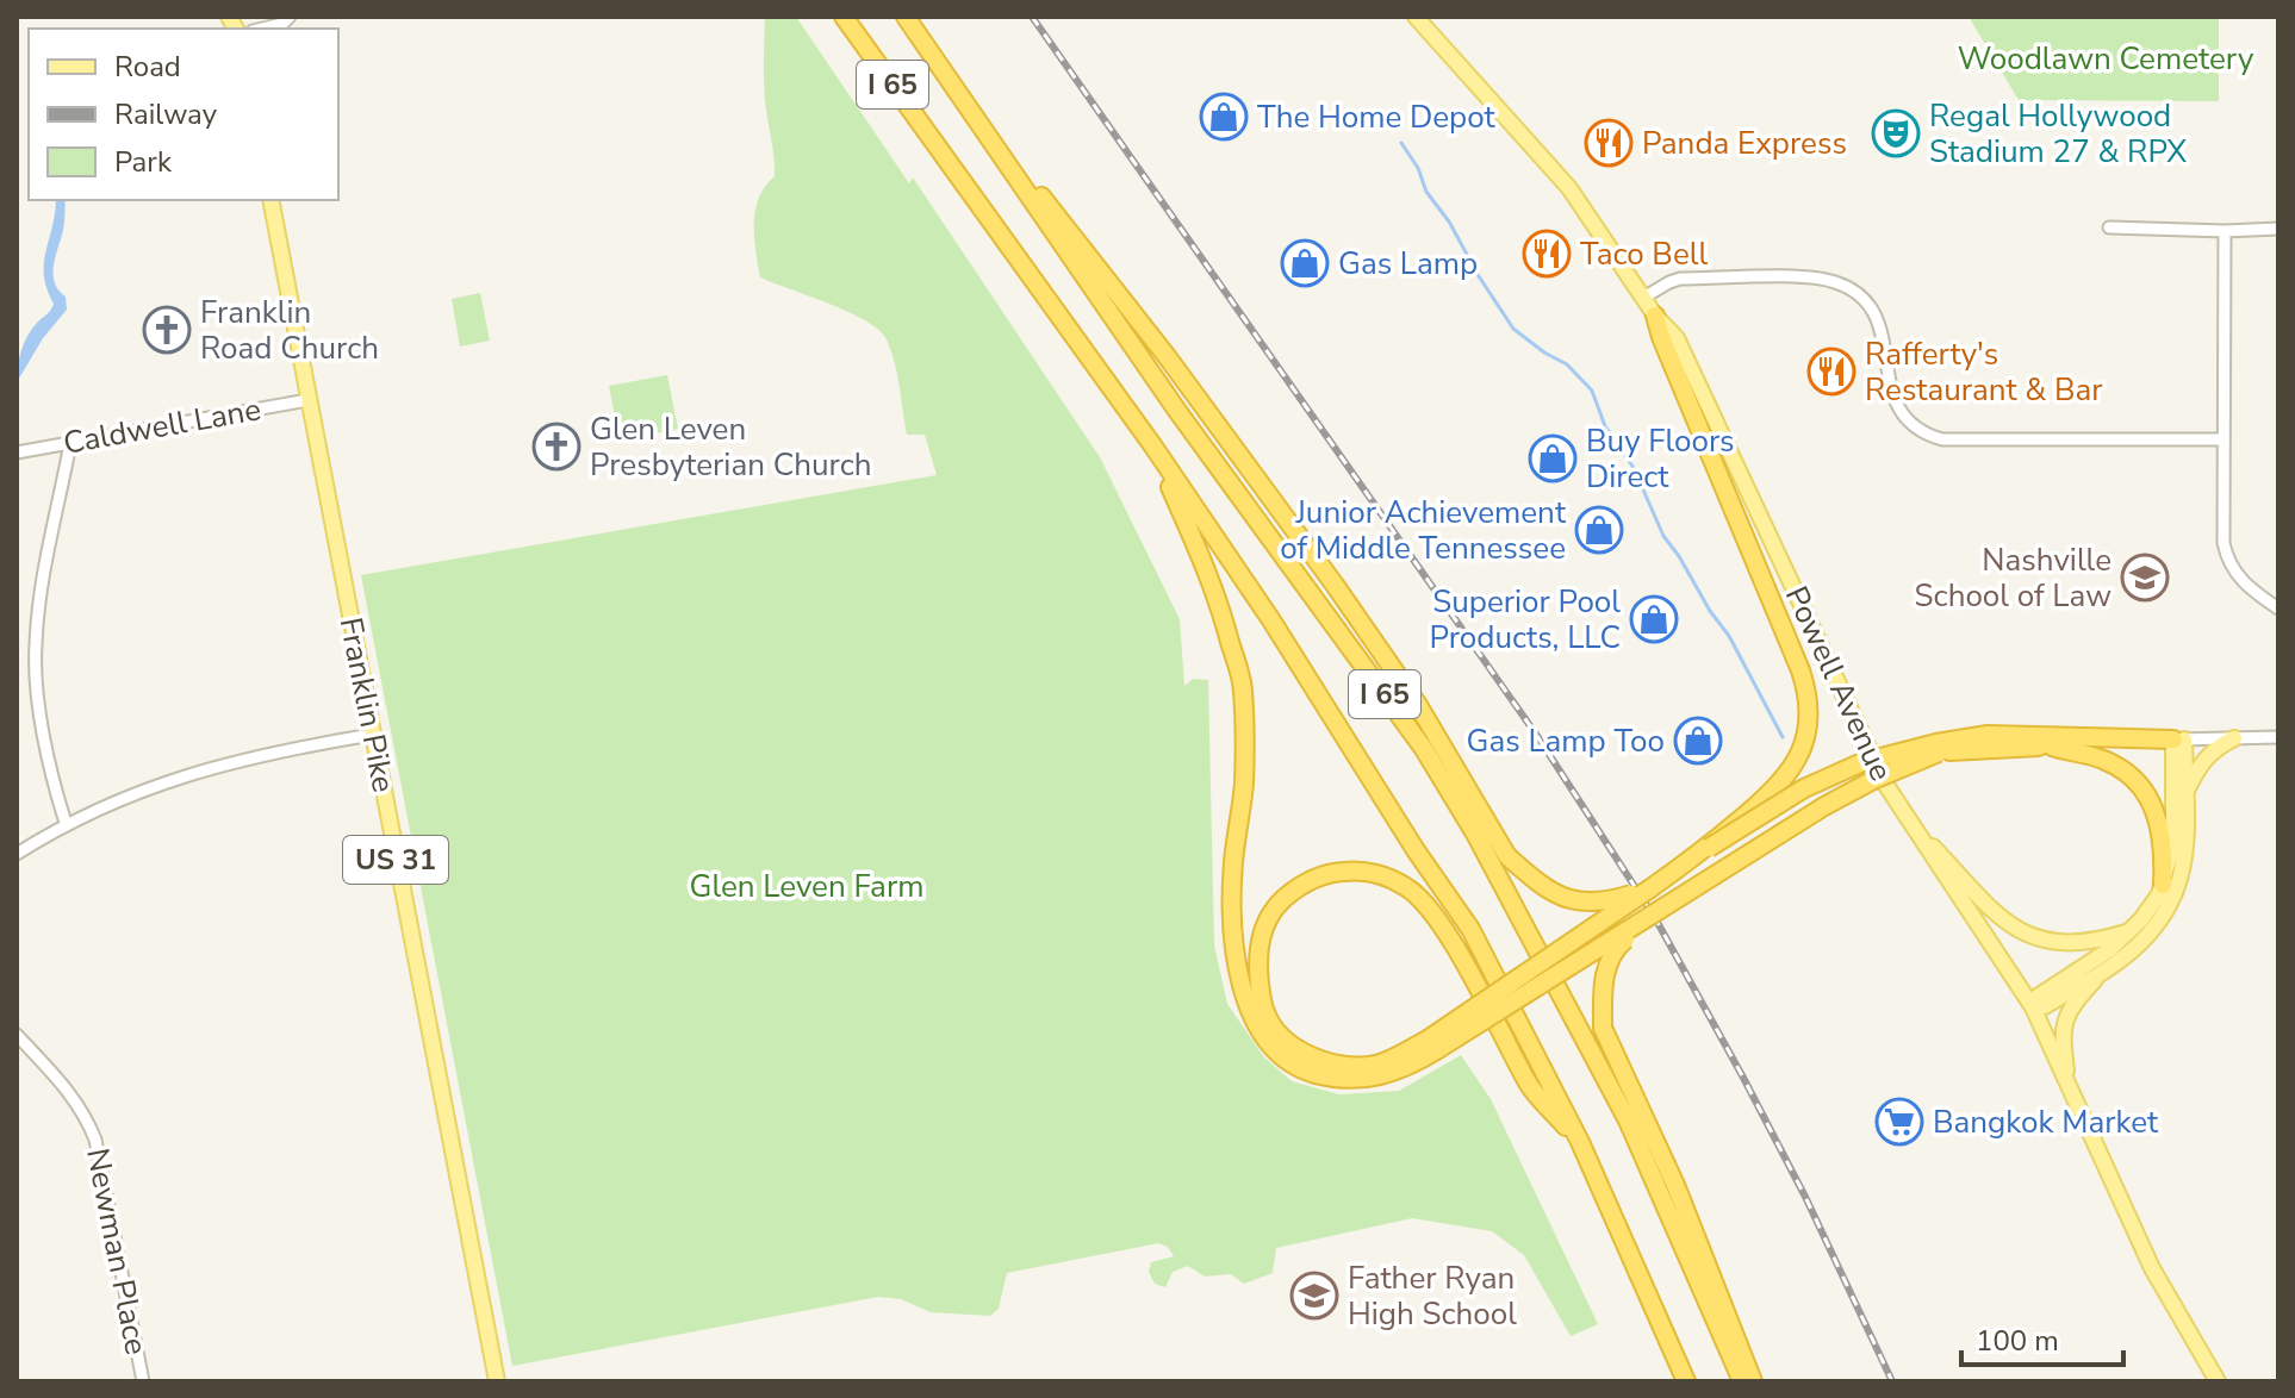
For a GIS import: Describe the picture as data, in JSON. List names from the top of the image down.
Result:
{
  "streets": {
    "highway": ["I 65"],
    "main road": ["Powell Avenue", "Franklin Pike", "US 31"],
    "street": ["Caldwell Lane", "Newman Place"]
  },
  "crossings": [
    ["Caldwell Lane", "Franklin Pike"]
  ],
  "parks": ["Woodlawn Cemetery", "Glen Leven Farm"],
  "places": {
    "shop": [
      "The Home Depot",
      "Gas Lamp",
      "Buy Floors Direct",
      "Junior Achievement of Middle Tennessee",
      "Superior Pool Products, LLC",
      "Gas Lamp Too"
    ],
    "theatre": ["Regal Hollywood Stadium 27 & RPX"],
    "restaurant": ["Panda Express", "Taco Bell", "Rafferty's Restaurant & Bar"],
    "church": ["Franklin Road Church", "Glen Leven Presbyterian Church"],
    "school or university": ["Nashville School of Law", "Father Ryan High School"],
    "supermarket": ["Bangkok Market"]
  },
  "legend": ["Road", "Railway", "Park"],
  "scale_bar": "100 m"
}
